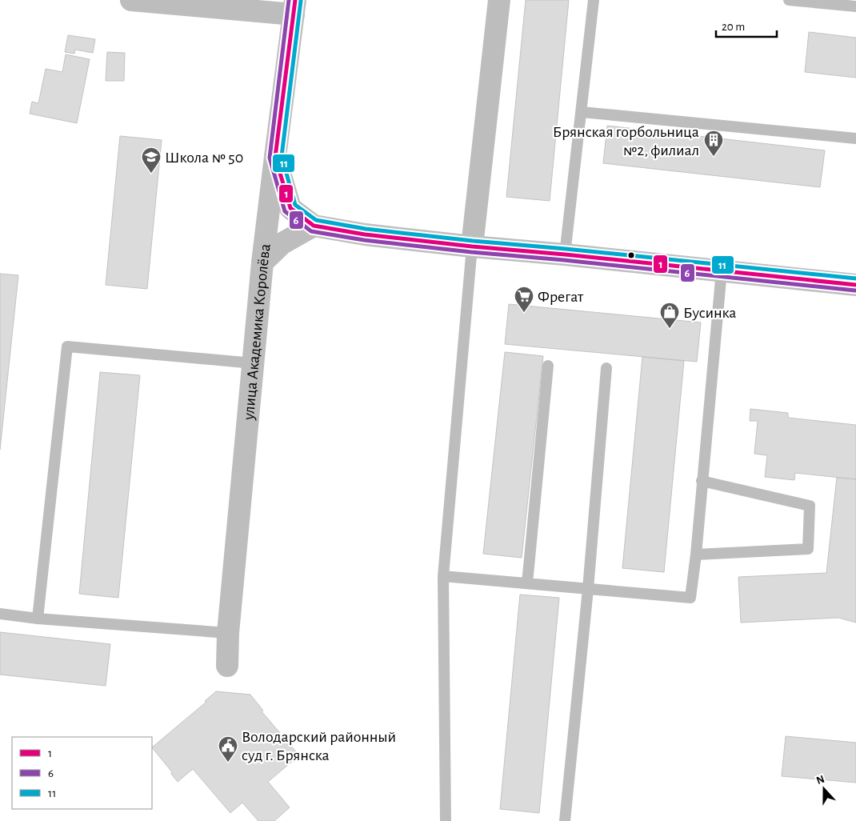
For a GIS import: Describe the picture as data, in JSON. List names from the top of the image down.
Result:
{
  "streets": {
    "main road": ["улица Академика Королёва"]
  },
  "places": {
    "building": ["Брянская горбольница №2, филиал"],
    "school or university": ["Школа № 50"],
    "supermarket": ["Фрегат"],
    "shop": ["Бусинка"],
    "public building": ["Володарский районный суд г. Брянска"]
  },
  "lines": ["transit line 1", "transit line 6", "transit line 11"],
  "legend": ["1", "6", "11"],
  "scale_bar": "20 m",
  "north": "top"
}
